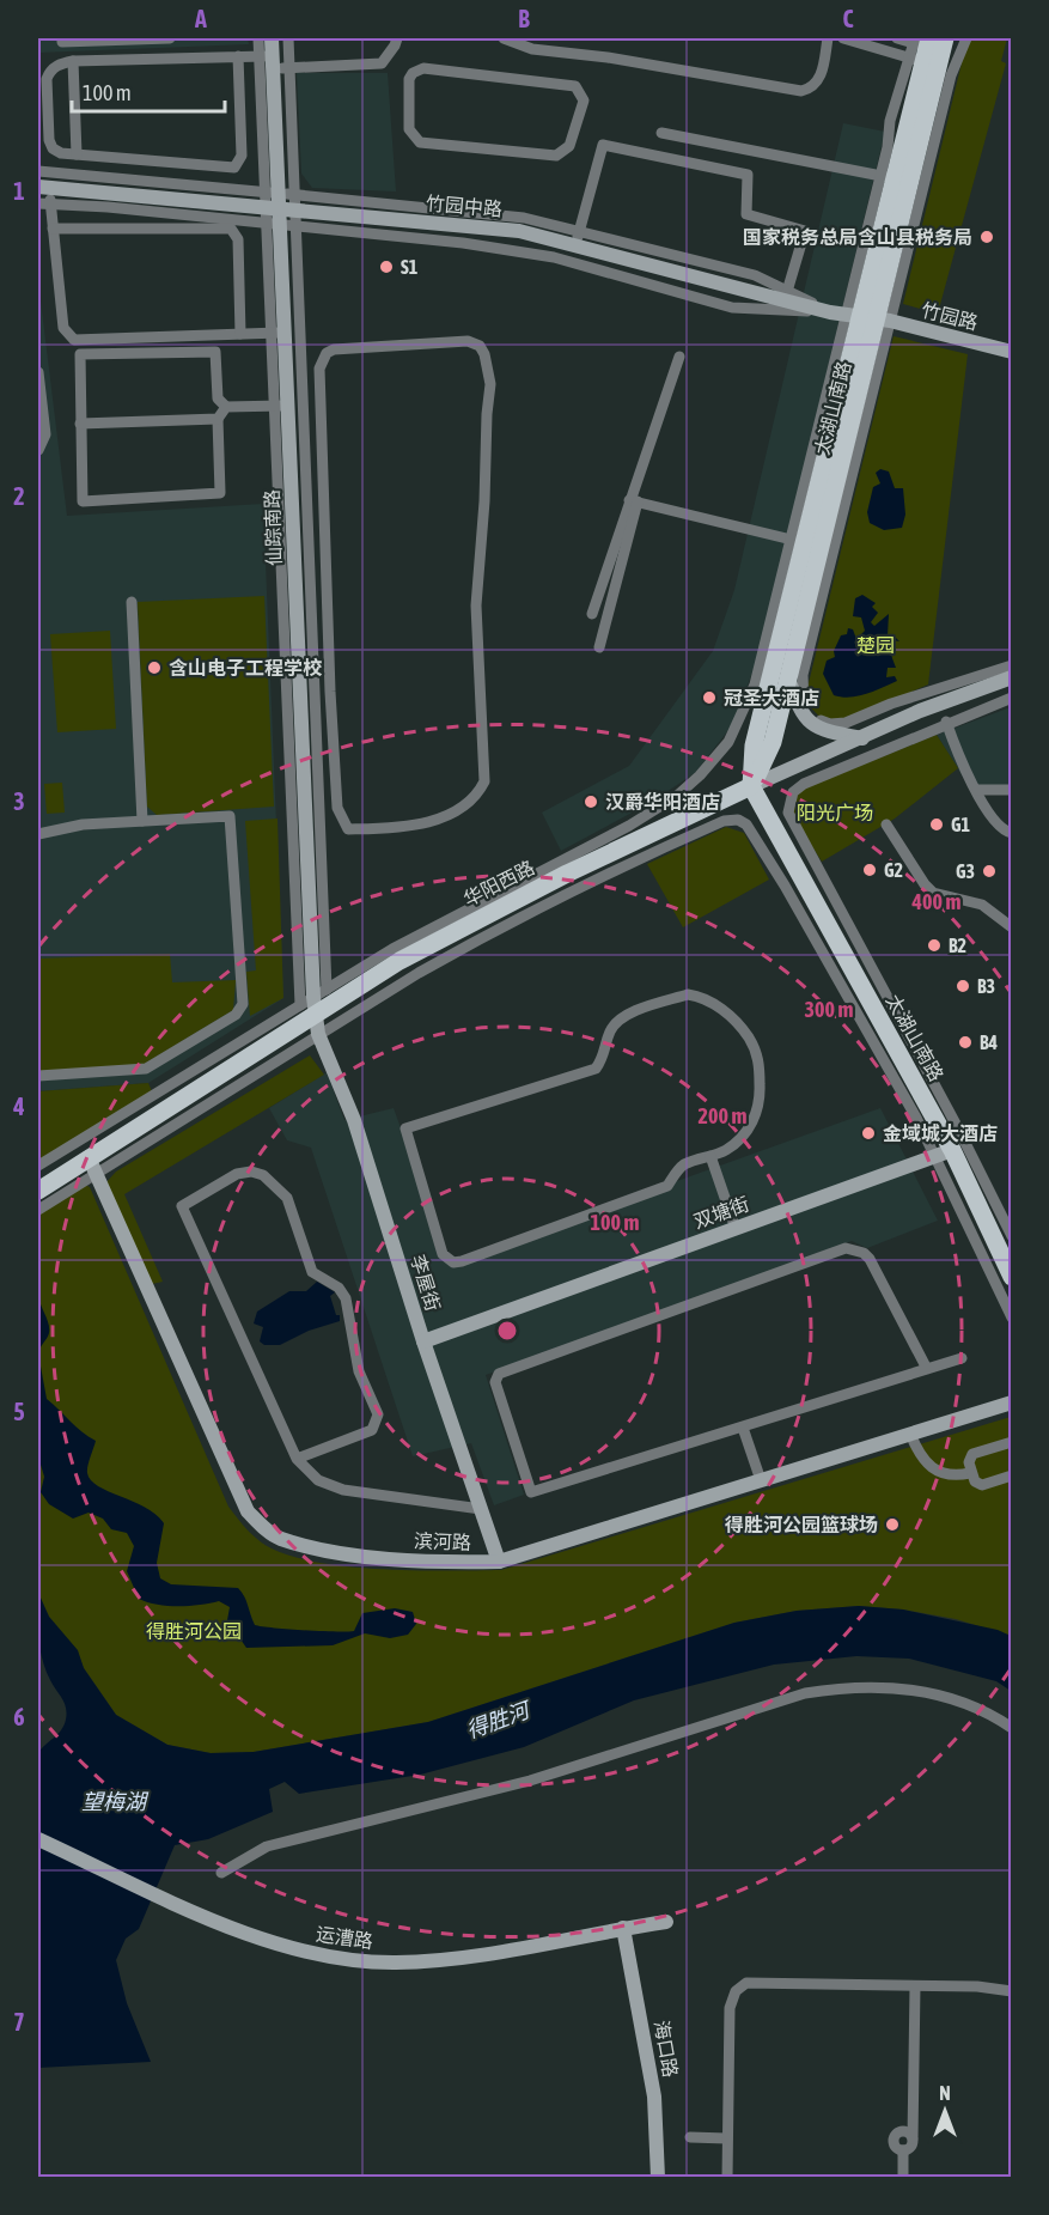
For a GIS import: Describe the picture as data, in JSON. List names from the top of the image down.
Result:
{
  "streets": {
    "main road": [
      "竹园中路",
      "竹园路",
      "太湖山南路",
      "仙踪南路",
      "华阳西路",
      "双塘街",
      "李屋街",
      "滨河路",
      "运漕路",
      "海口路"
    ]
  },
  "crossings": [
    ["竹园中路", "竹园路"],
    ["竹园中路", "太湖山南路"],
    ["竹园中路", "仙踪南路"],
    ["竹园路", "太湖山南路"],
    ["太湖山南路", "华阳西路"],
    ["太湖山南路", "双塘街"],
    ["仙踪南路", "华阳西路"],
    ["仙踪南路", "李屋街"],
    ["华阳西路", "李屋街"],
    ["华阳西路", "滨河路"],
    ["双塘街", "李屋街"],
    ["李屋街", "滨河路"],
    ["运漕路", "海口路"]
  ],
  "water": ["得胜河", "望梅湖"],
  "parks": ["楚园", "阳光广场", "得胜河公园"],
  "places": [
    "国家税务总局含山县税务局",
    "S1",
    "含山电子工程学校",
    "冠圣大酒店",
    "汉爵华阳酒店",
    "G1",
    "G2",
    "G3",
    "B2",
    "B3",
    "B4",
    "金域城大酒店",
    "得胜河公园篮球场"
  ],
  "scale_bar": "100 m",
  "north": "top",
  "grid": {
    "columns": ["A", "B", "C"],
    "rows": [
      "1",
      "2",
      "3",
      "4",
      "5",
      "6",
      "7"
    ]
  },
  "rings": [
    "400 m",
    "300 m",
    "200 m",
    "100 m"
  ]
}
